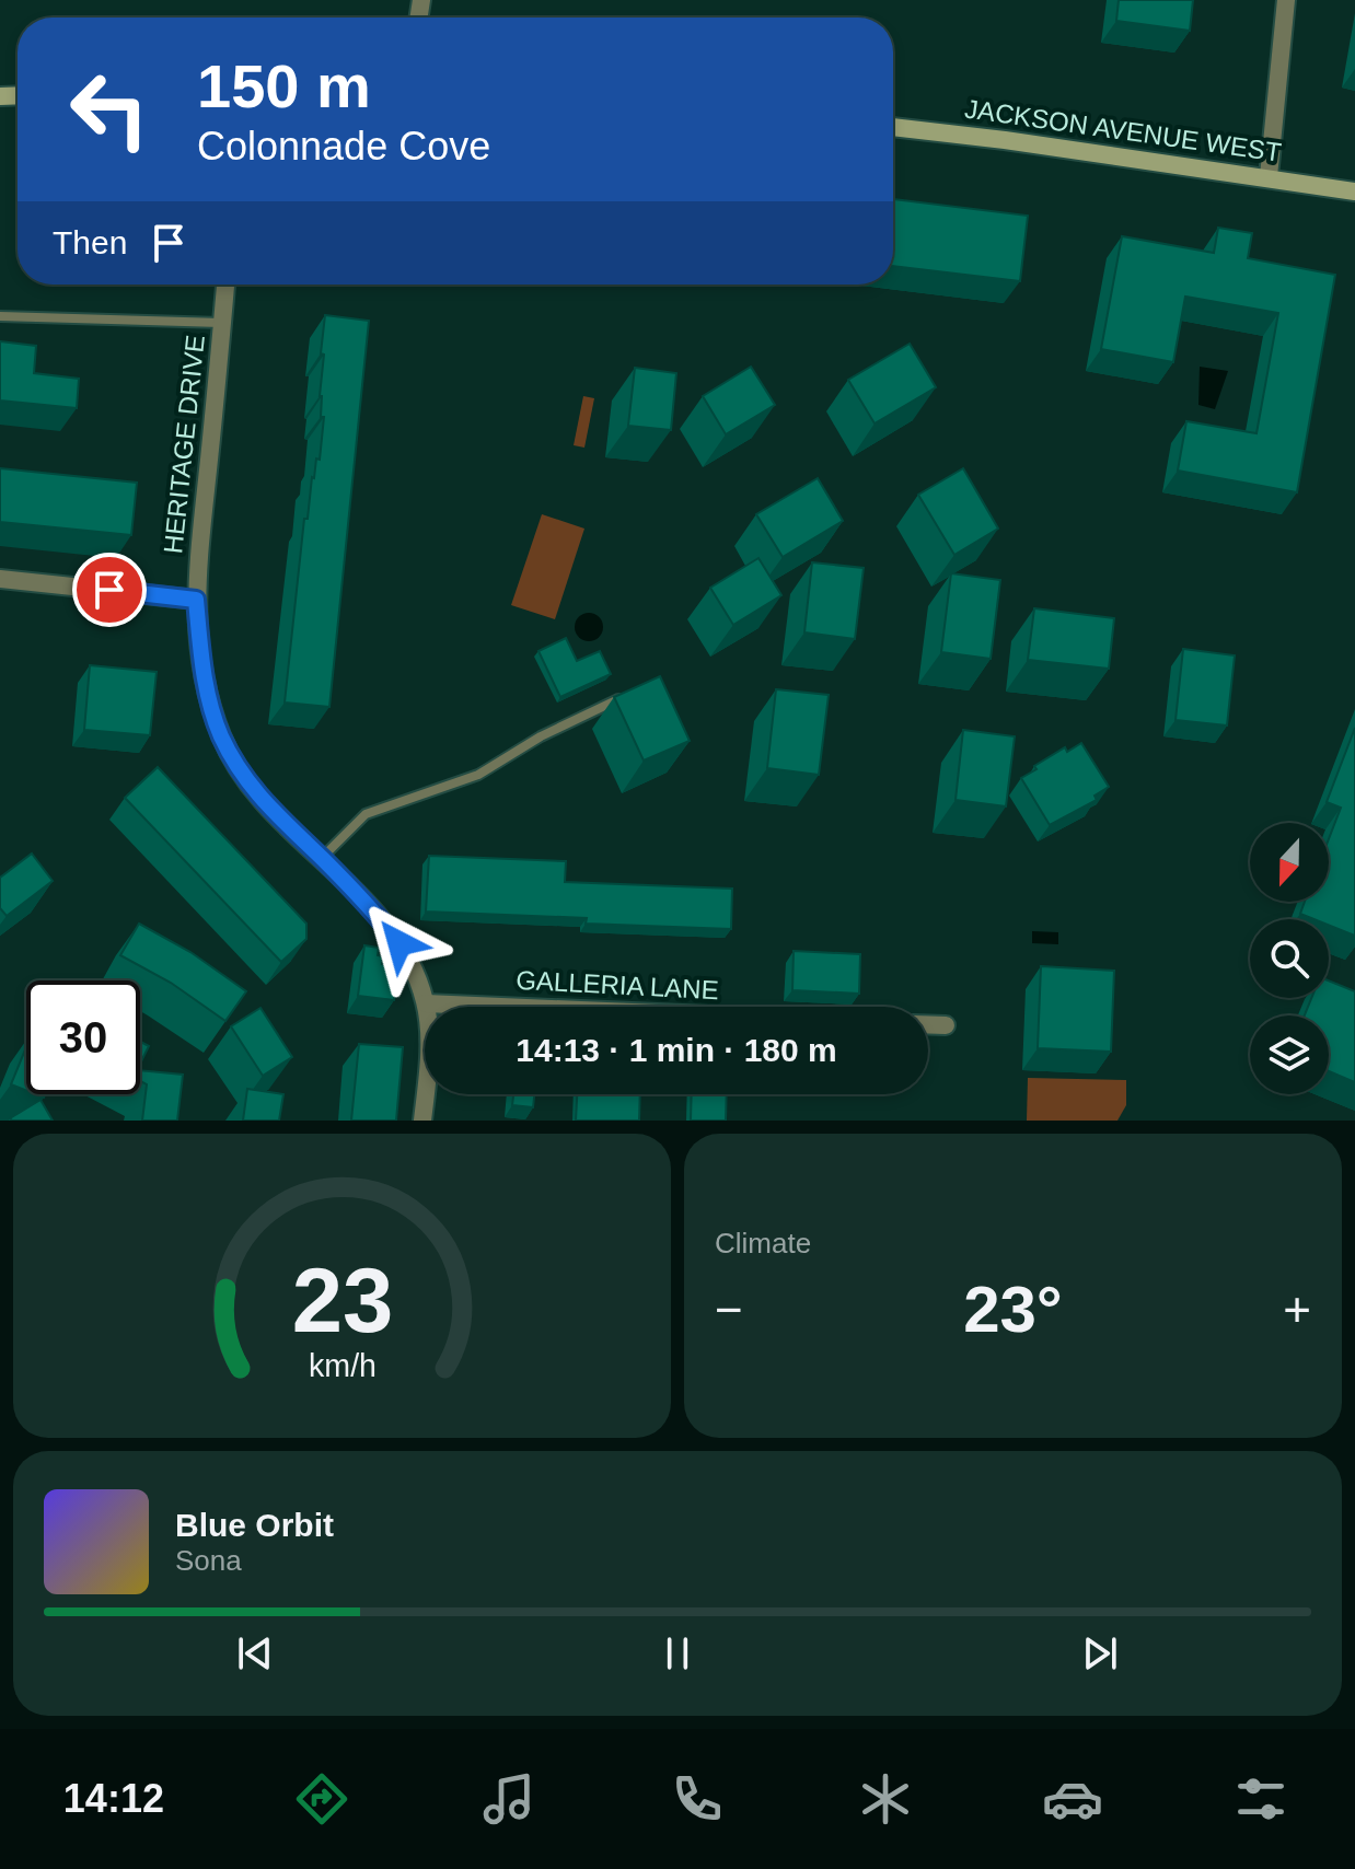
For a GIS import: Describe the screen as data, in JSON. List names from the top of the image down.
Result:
{
  "streets": {
    "main road": ["JACKSON AVENUE WEST"],
    "street": ["HERITAGE DRIVE", "GALLERIA LANE"]
  },
  "crossings": [
    ["HERITAGE DRIVE", "GALLERIA LANE"]
  ],
  "north": "bottom",
  "page": {
    "turn": ["150 m", "Colonnade Cove"],
    "then": "Then",
    "limit": "30",
    "trip": "14:13 · 1 min · 180 m",
    "tile": "Climate",
    "heat": ["−", "23°", "+"],
    "song": ["Blue Orbit", "Sona"],
    "tabs": "14:12",
    "gauge": ["23", "km/h"]
  }
}
